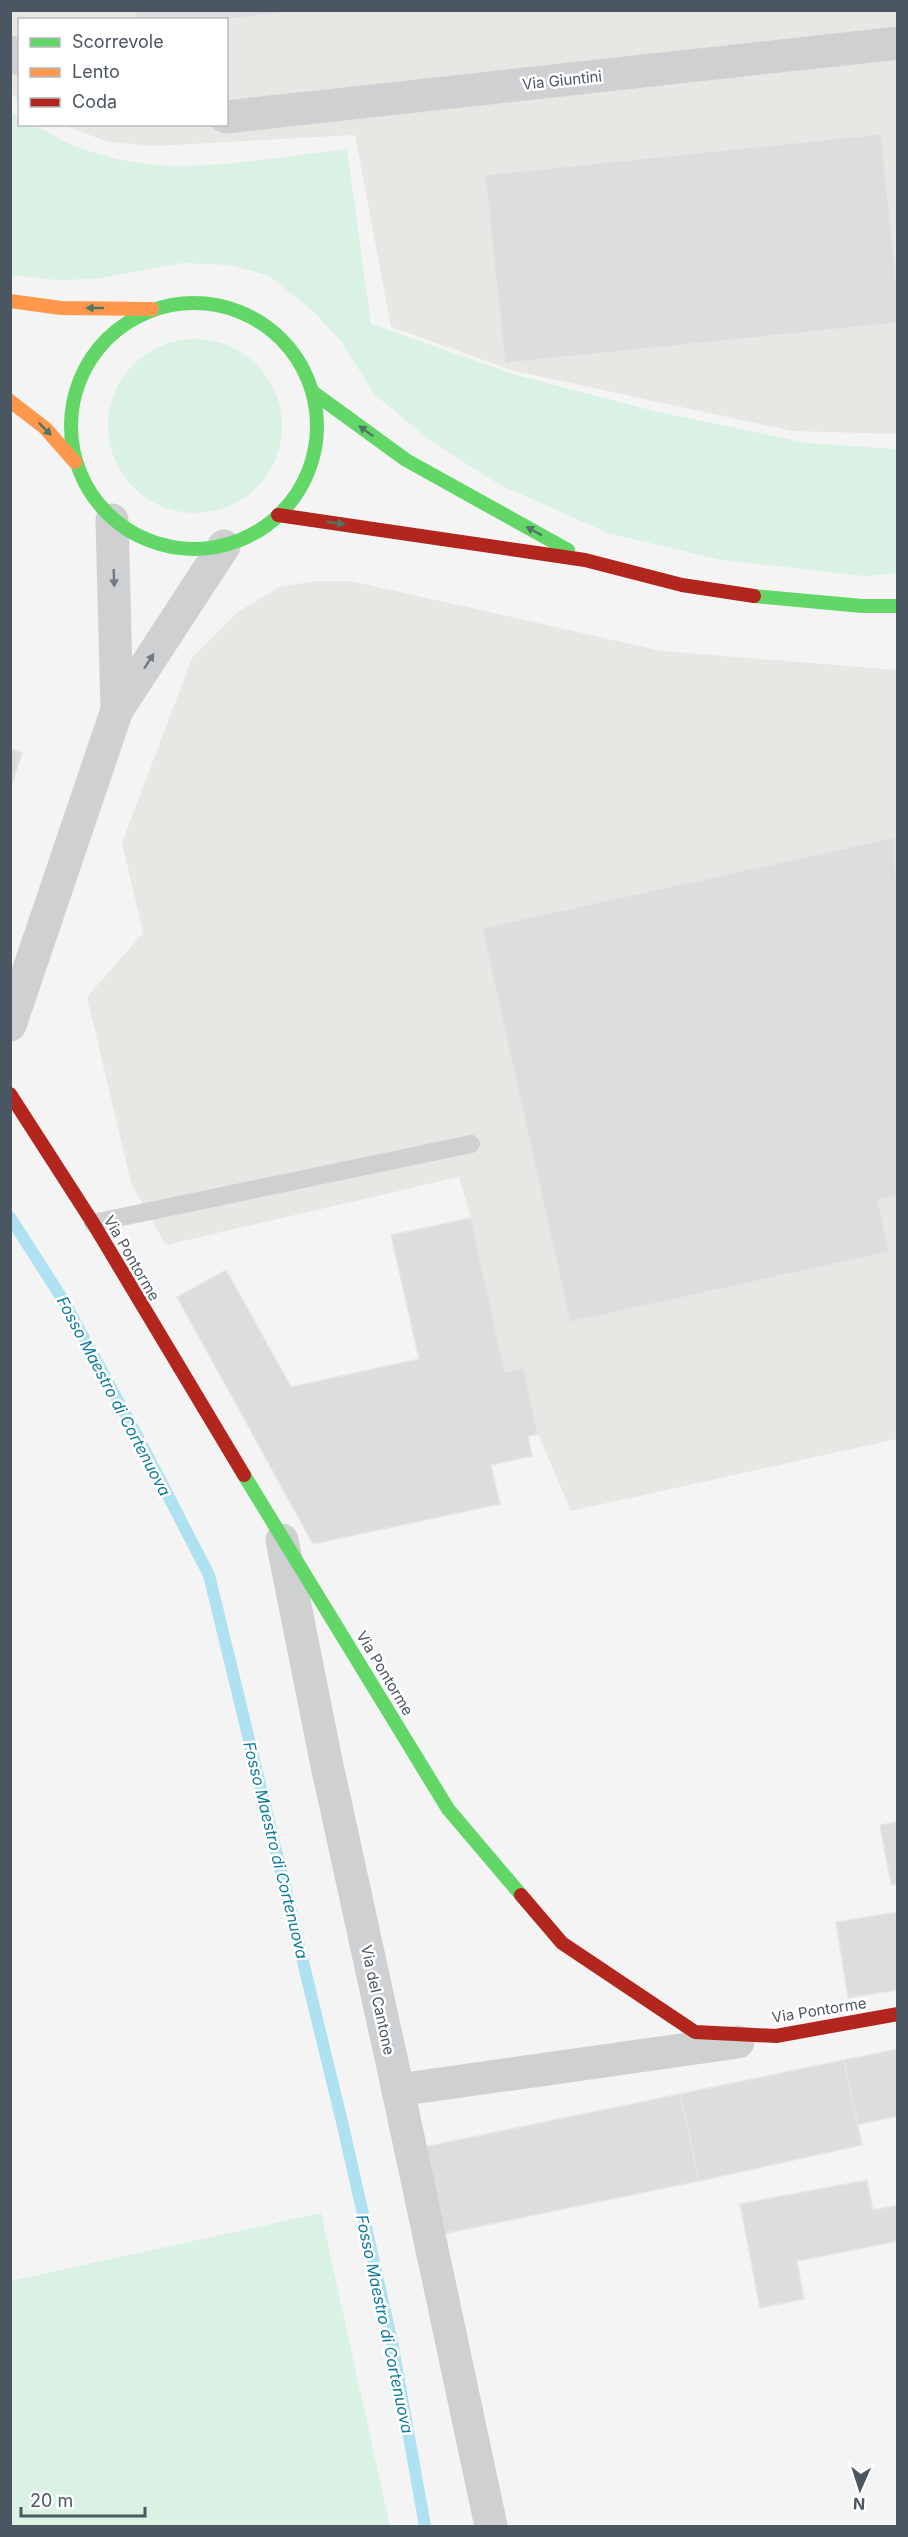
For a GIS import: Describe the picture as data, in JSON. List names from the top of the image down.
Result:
{
  "streets": {
    "main road": ["Via Pontorme"],
    "street": ["Via Giuntini", "Via del Cantone"]
  },
  "crossings": [
    ["Via Pontorme", "Via del Cantone"]
  ],
  "water": ["Fosso Maestro di Cortenuova"],
  "legend": ["Scorrevole", "Lento", "Coda"],
  "scale_bar": "20 m",
  "north": "bottom"
}
